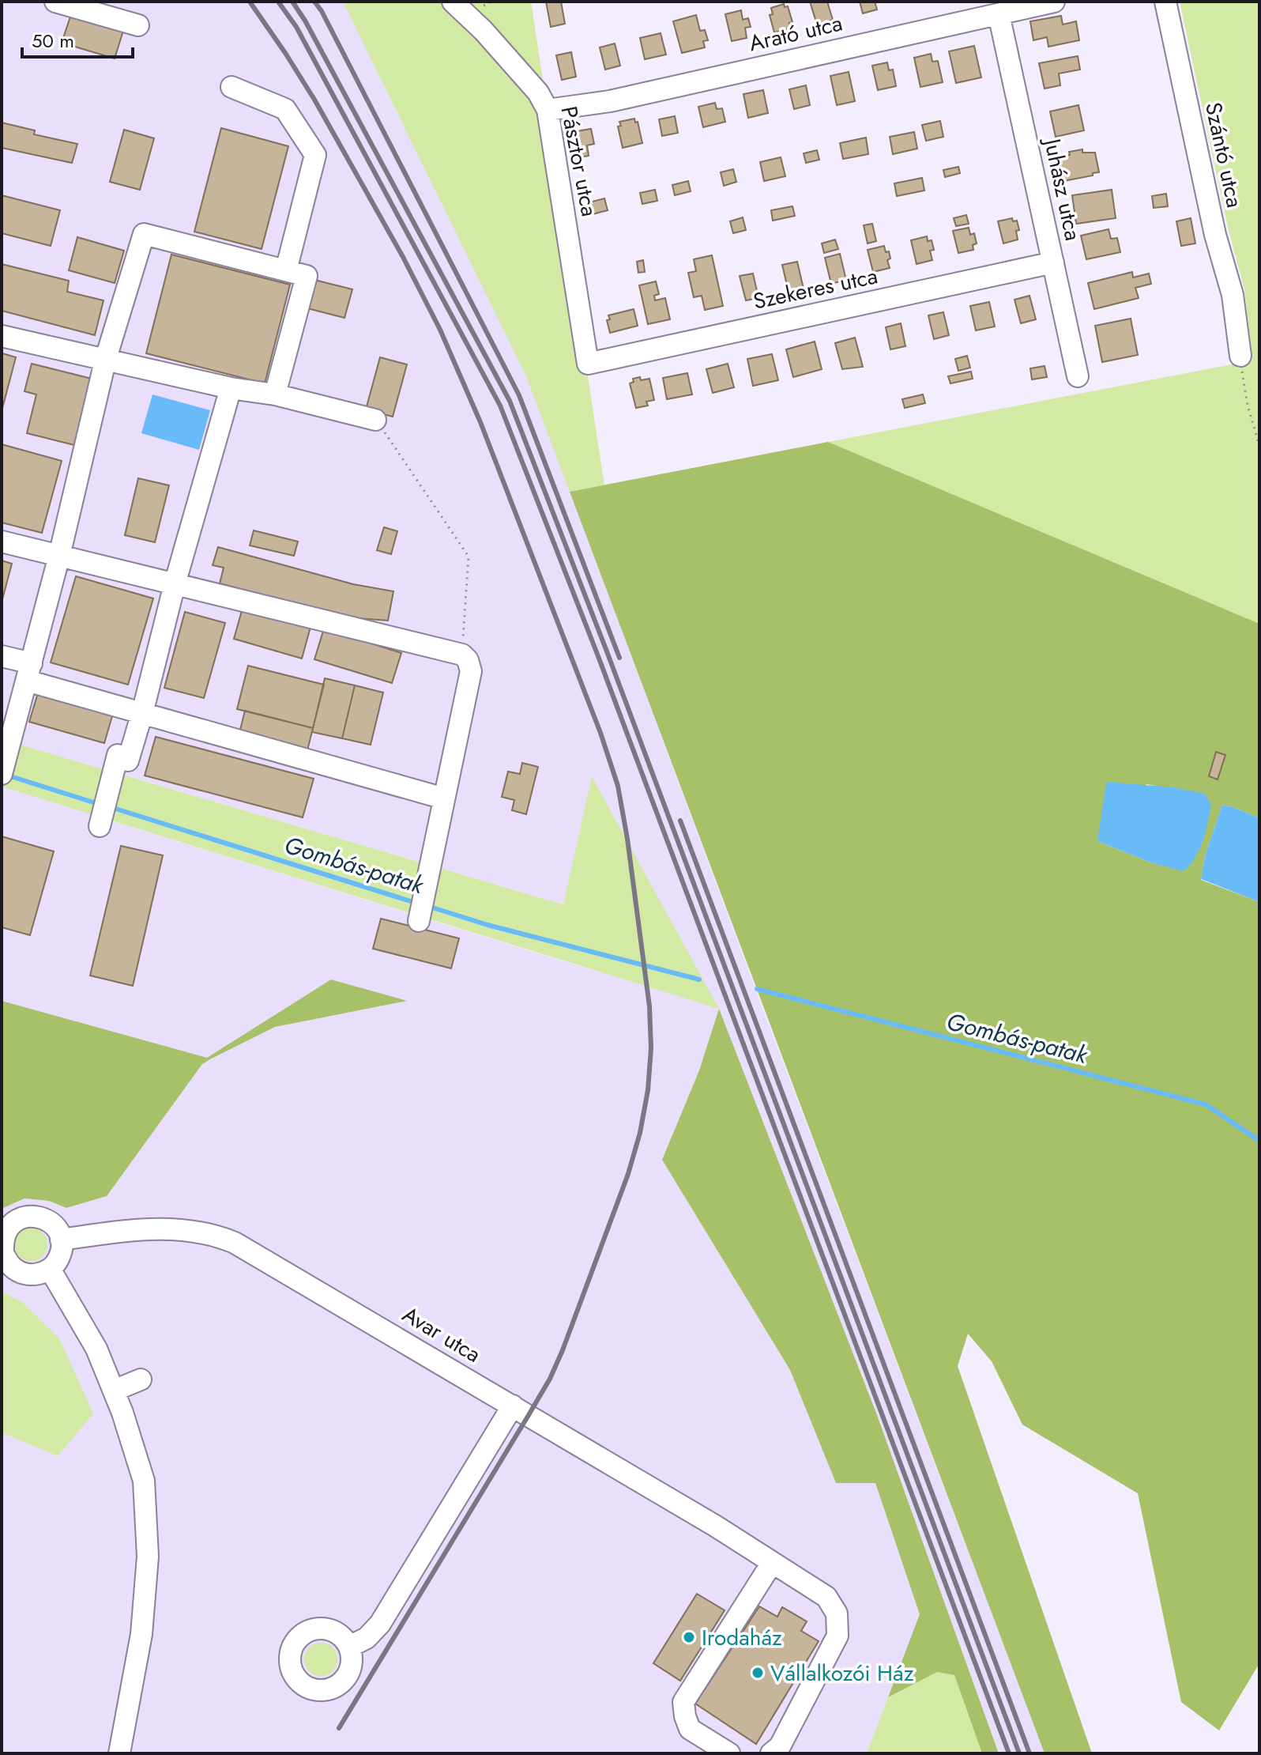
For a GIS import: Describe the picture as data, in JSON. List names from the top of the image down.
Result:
{
  "streets": {
    "street": [
      "Arató utca",
      "Szántó utca",
      "Pásztor utca",
      "Juhász utca",
      "Szekeres utca",
      "Avar utca"
    ]
  },
  "crossings": [
    ["Arató utca", "Pásztor utca"],
    ["Arató utca", "Juhász utca"],
    ["Pásztor utca", "Szekeres utca"],
    ["Juhász utca", "Szekeres utca"]
  ],
  "water": ["Gombás-patak"],
  "places": ["Irodaház", "Vállalkozói Ház"],
  "scale_bar": "50 m"
}
